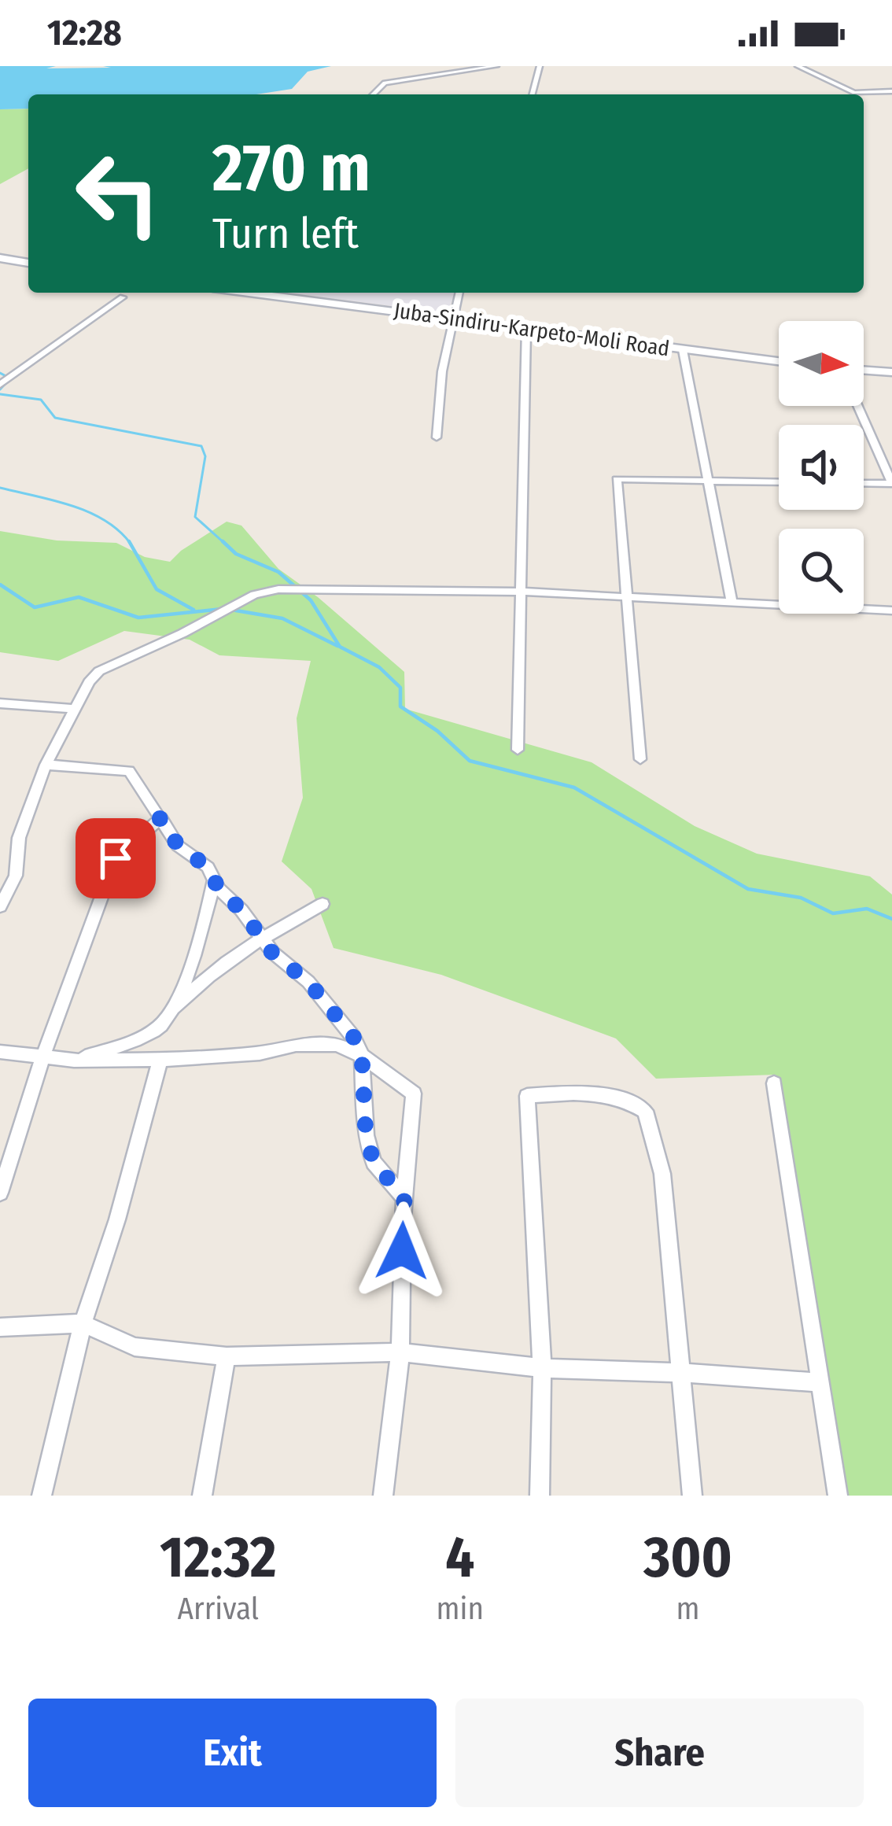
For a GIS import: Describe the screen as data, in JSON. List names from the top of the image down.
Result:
{
  "streets": {
    "main road": ["Juba-Sindiru-Karpeto-Moli Road"]
  },
  "north": "right",
  "page": {
    "status": "12:28",
    "turn": ["270 m", "Turn left"],
    "eta": [
      "12:32",
      "Arrival",
      "4",
      "min",
      "300",
      "m"
    ],
    "buttons": ["Exit", "Share"]
  }
}
